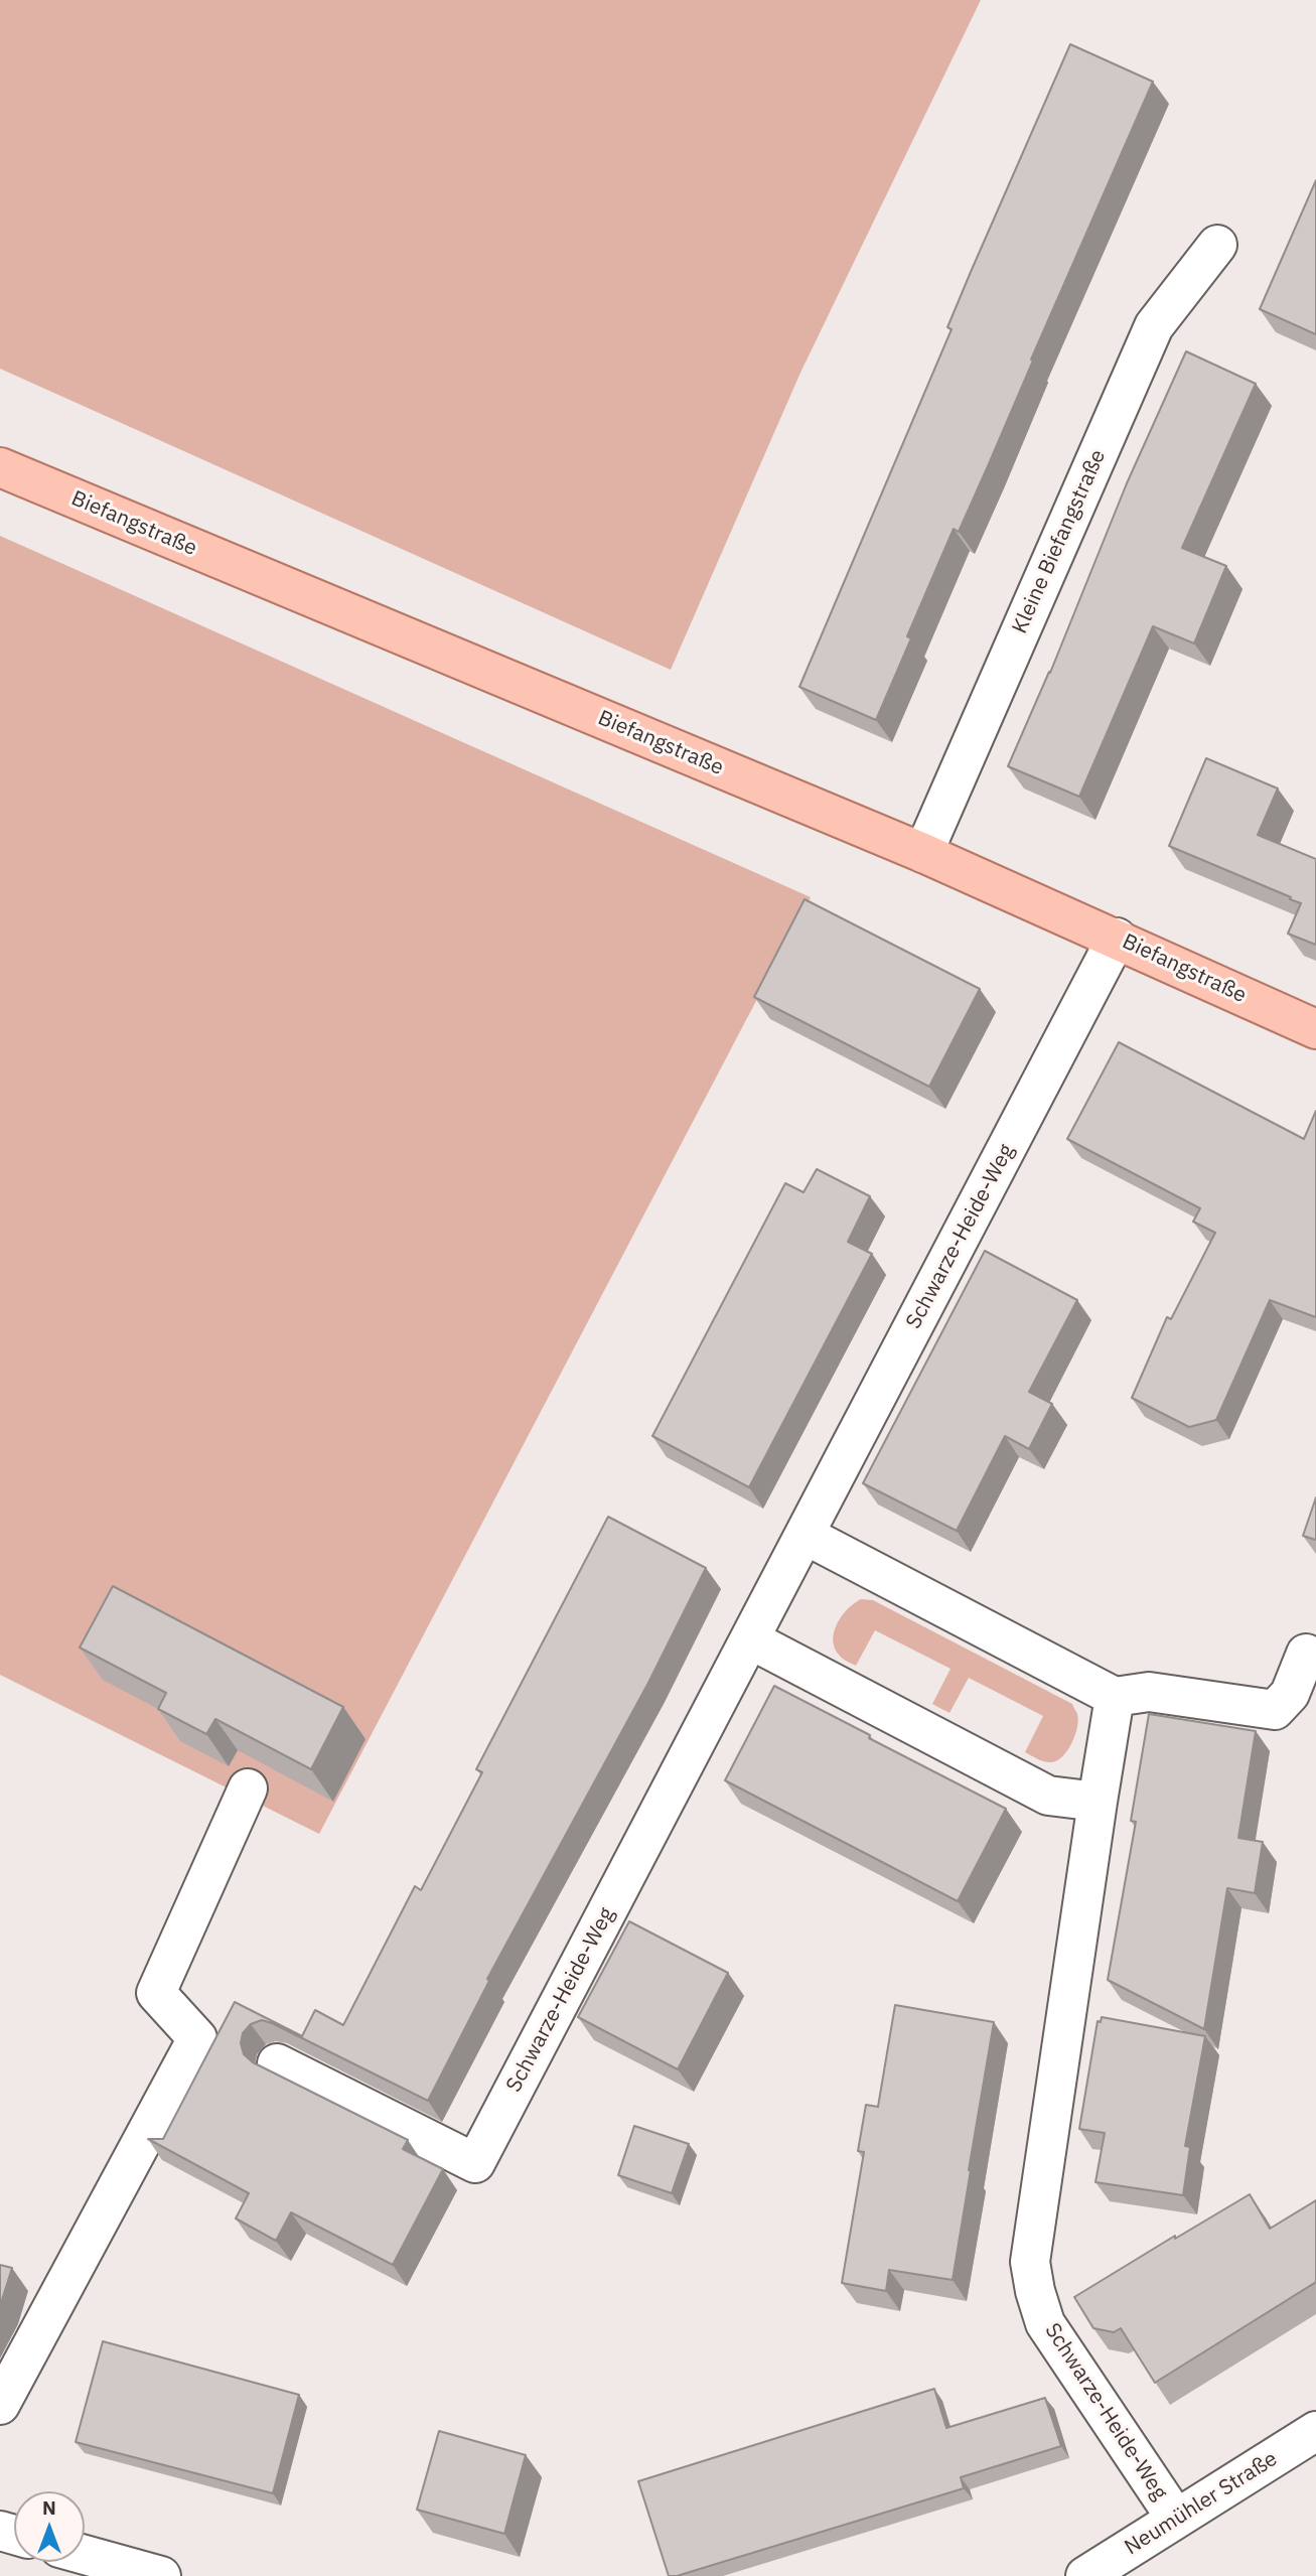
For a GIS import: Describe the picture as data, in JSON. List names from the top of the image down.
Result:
{
  "streets": {
    "main road": ["Biefangstraße"],
    "street": ["Kleine Biefangstraße", "Schwarze-Heide-Weg", "Neumühler Straße"]
  },
  "crossings": [
    ["Biefangstraße", "Kleine Biefangstraße"],
    ["Biefangstraße", "Schwarze-Heide-Weg"],
    ["Schwarze-Heide-Weg", "Neumühler Straße"]
  ],
  "north": "top"
}
